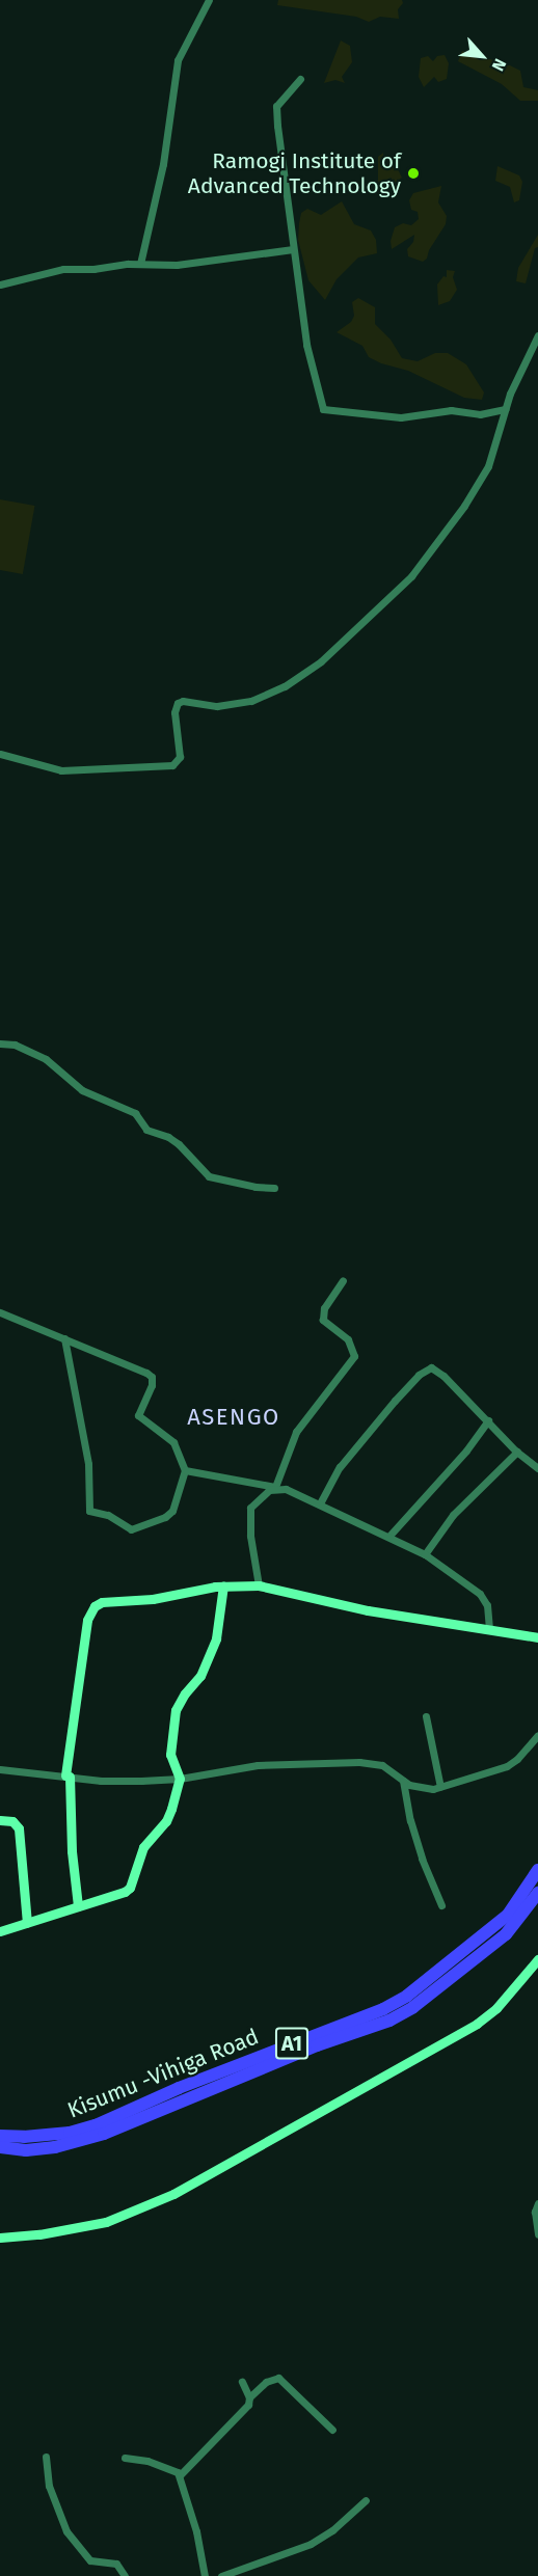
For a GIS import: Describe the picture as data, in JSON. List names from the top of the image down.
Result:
{
  "streets": {
    "highway": ["A1", "Kisumu -Vihiga Road"]
  },
  "districts": ["ASENGO"],
  "places": ["Ramogi Institute of Advanced Technology"],
  "north": "bottom right"
}
